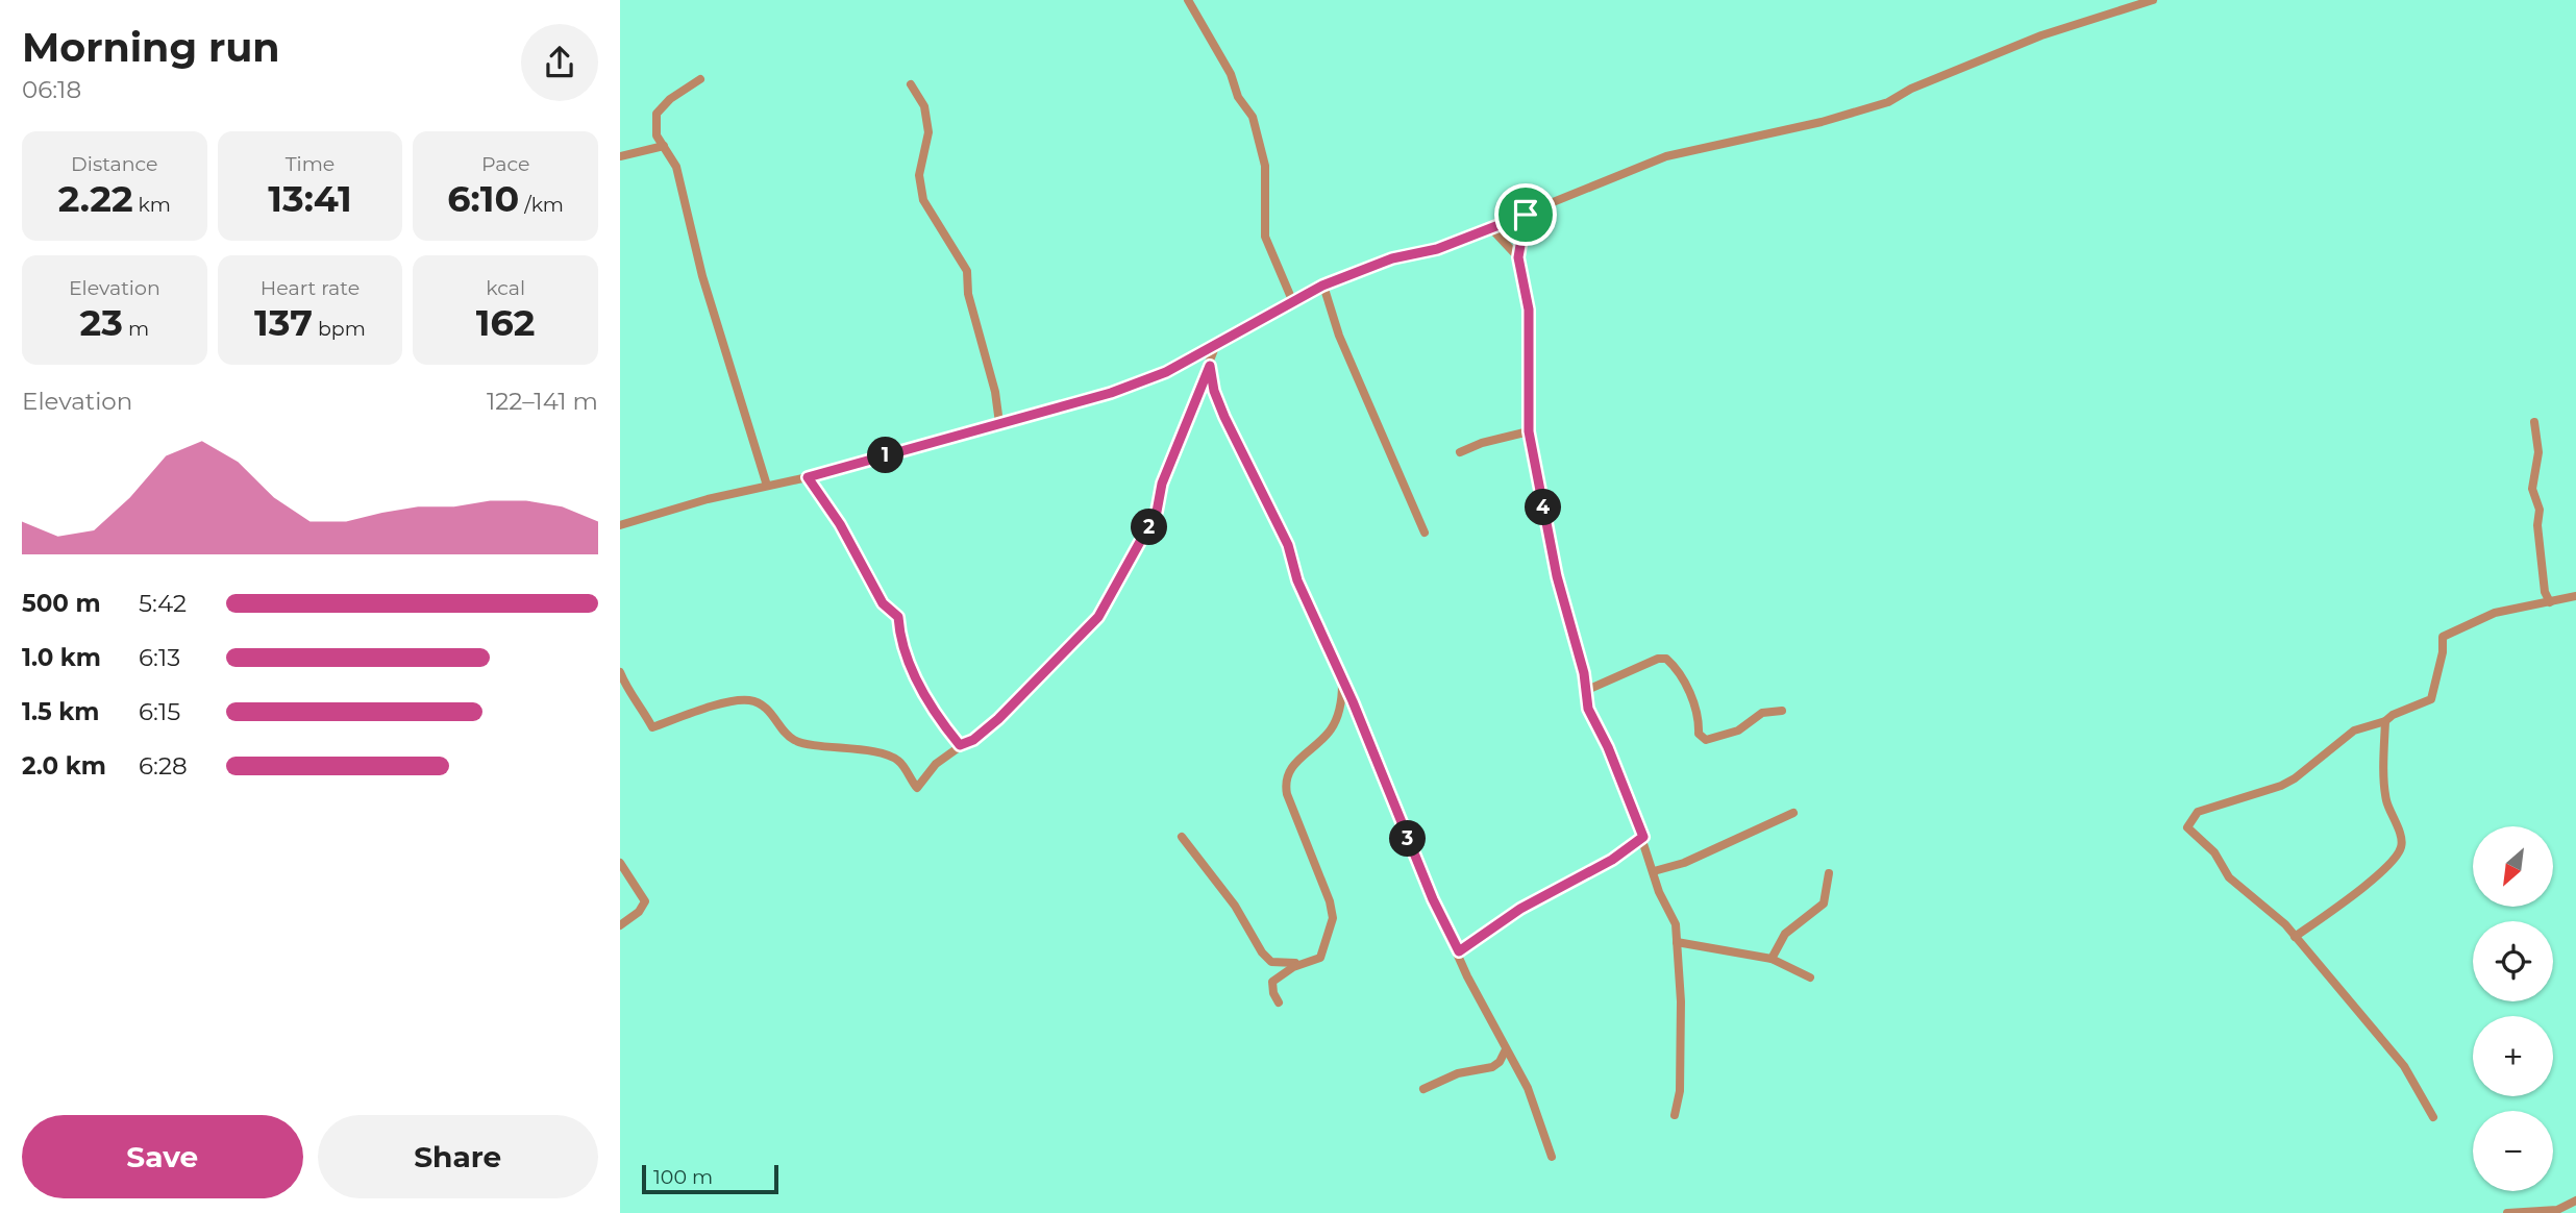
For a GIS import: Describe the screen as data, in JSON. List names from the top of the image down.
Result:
{
  "scale_bar": "100 m",
  "north": "bottom left",
  "page": {
    "heading": ["Morning run", "06:18"],
    "stats": [
      ["Distance", "2.22 km"],
      ["Time", "13:41"],
      ["Pace", "6:10 /km"],
      ["Elevation", "23 m"],
      ["Heart rate", "137 bpm"],
      ["kcal", "162"]
    ],
    "chart": ["Elevation", "122–141 m"],
    "pins": [
      "1",
      "4",
      "2",
      "3"
    ],
    "list": [
      {
        "name": "500 m",
        "note": "5:42"
      },
      {
        "name": "1.0 km",
        "note": "6:13"
      },
      {
        "name": "1.5 km",
        "note": "6:15"
      },
      {
        "name": "2.0 km",
        "note": "6:28"
      }
    ],
    "map_buttons": ["+", "−"],
    "buttons": ["Save", "Share"],
    "scale": "100 m"
  }
}
